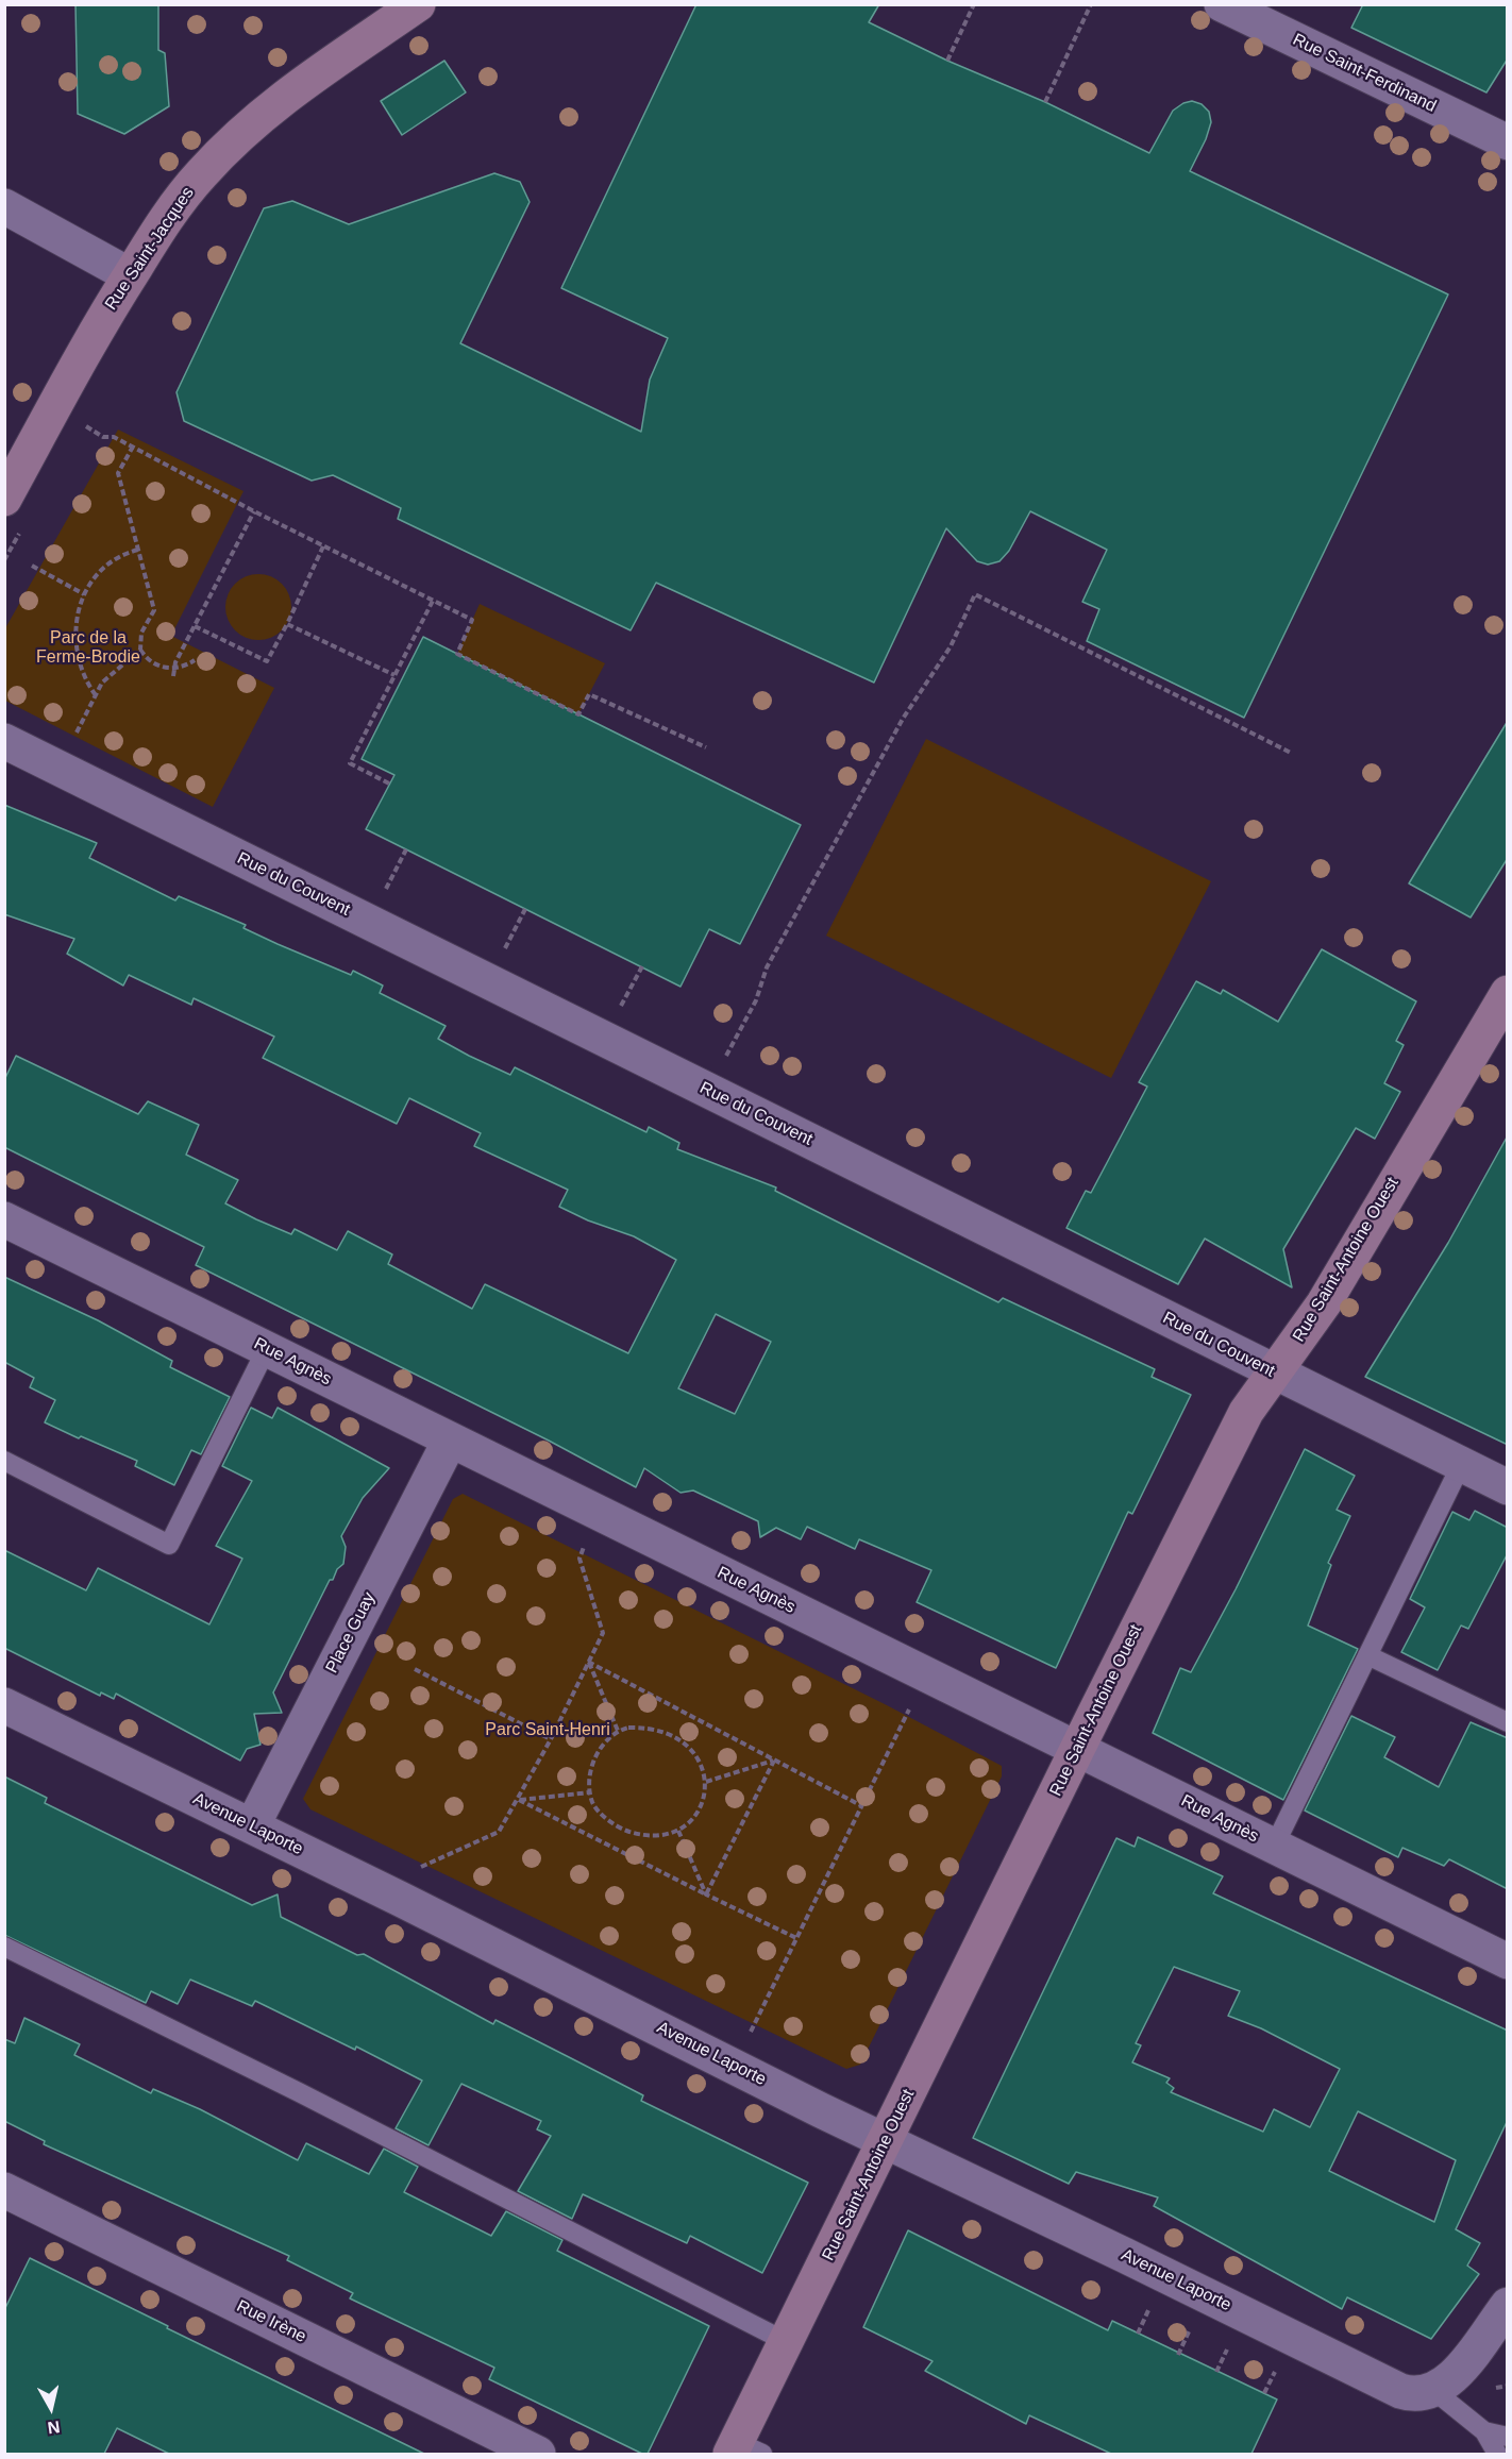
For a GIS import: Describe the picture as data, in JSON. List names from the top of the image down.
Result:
{
  "streets": {
    "main road": ["Rue Saint-Jacques", "Rue Saint-Antoine Ouest"],
    "street": [
      "Rue Saint-Ferdinand",
      "Rue du Couvent",
      "Rue Agnès",
      "Place Guay",
      "Avenue Laporte",
      "Rue Irène"
    ]
  },
  "crossings": [
    ["Rue du Couvent", "Rue Saint-Antoine Ouest"],
    ["Rue Saint-Antoine Ouest", "Rue Agnès"],
    ["Rue Saint-Antoine Ouest", "Avenue Laporte"],
    ["Rue Agnès", "Place Guay"],
    ["Place Guay", "Avenue Laporte"]
  ],
  "parks": ["Parc de la Ferme-Brodie", "Parc Saint-Henri"],
  "north": "bottom"
}
